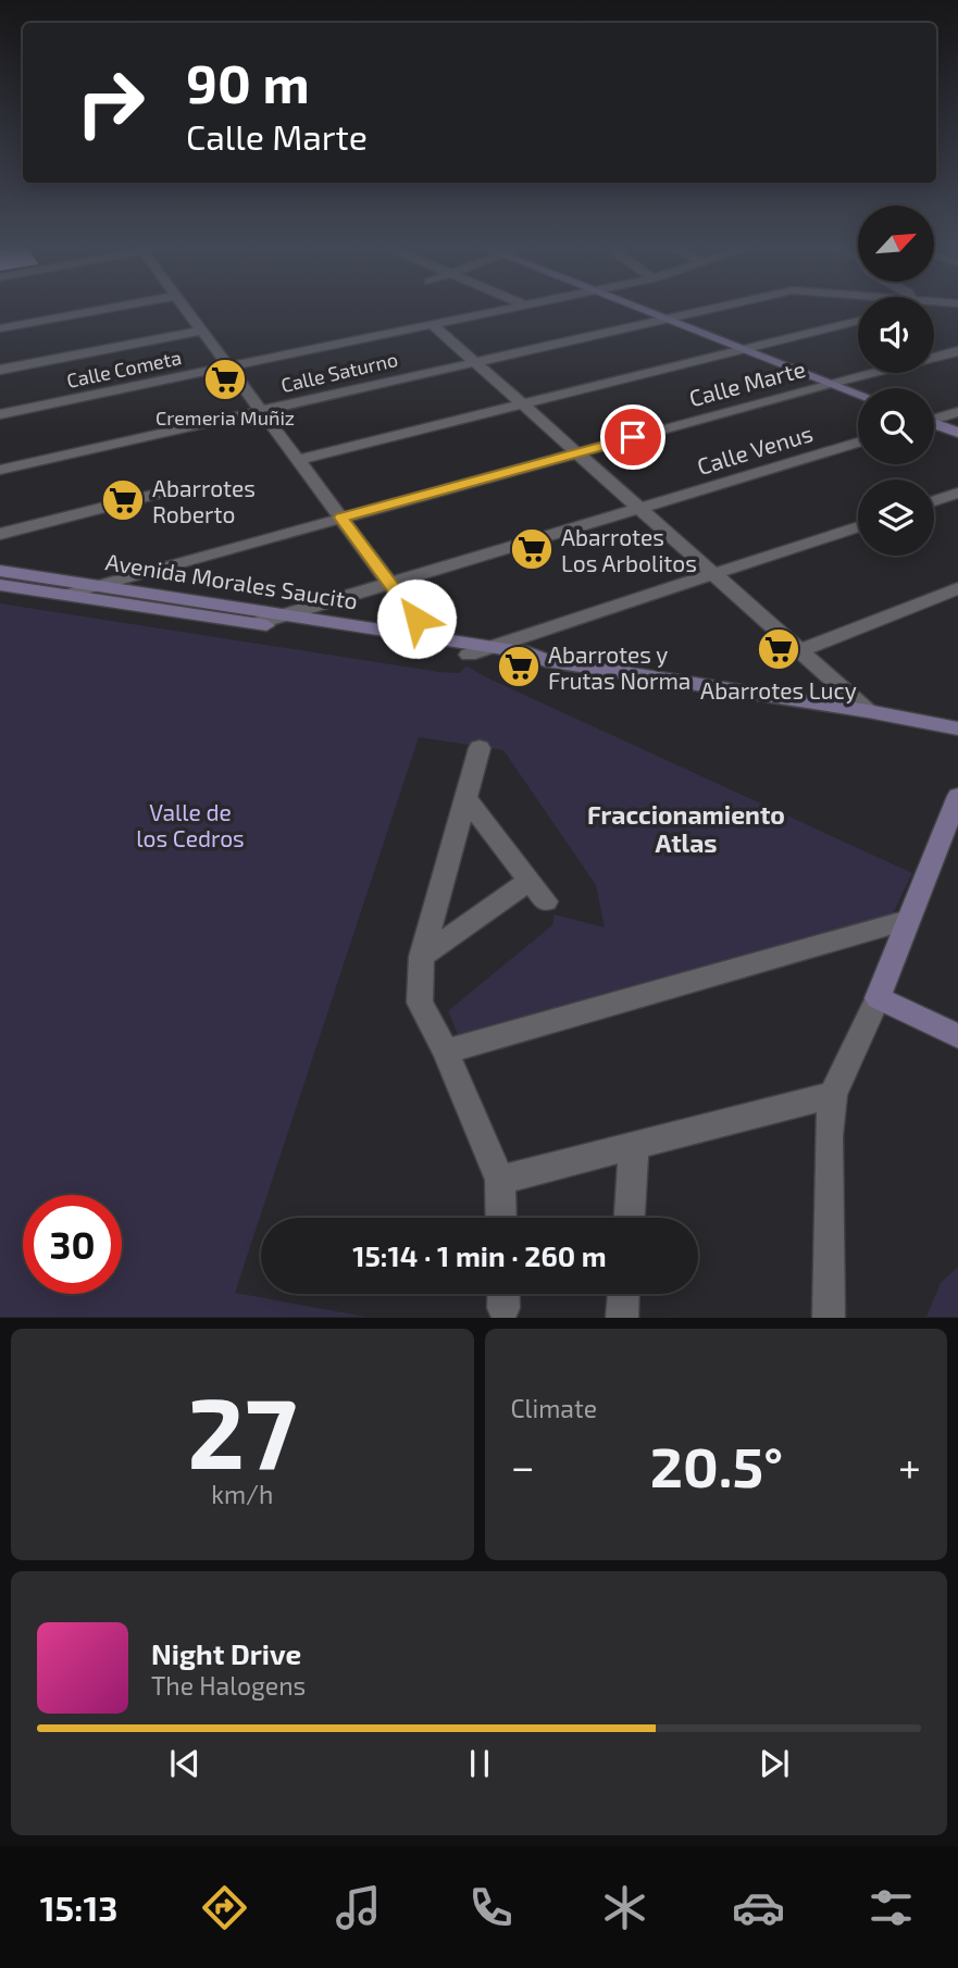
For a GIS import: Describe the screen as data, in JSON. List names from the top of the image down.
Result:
{
  "streets": {
    "main road": ["Avenida Morales Saucito"],
    "street": [
      "Calle Cometa",
      "Calle Saturno",
      "Calle Marte",
      "Calle Venus"
    ]
  },
  "crossings": [
    ["Calle Marte", "Avenida Morales Saucito"],
    ["Calle Venus", "Avenida Morales Saucito"]
  ],
  "districts": ["Fraccionamiento Atlas"],
  "parks": ["Valle de los Cedros"],
  "places": {
    "supermarket": [
      "Cremeria Muñiz",
      "Abarrotes Roberto",
      "Abarrotes Los Arbolitos",
      "Abarrotes Lucy",
      "Abarrotes y Frutas Norma"
    ]
  },
  "north": "top right",
  "page": {
    "turn": ["90 m", "Calle Marte"],
    "limit": "30",
    "trip": "15:14 · 1 min · 260 m",
    "tile": [
      ["27", "km/h"],
      "Climate"
    ],
    "heat": ["−", "20.5°", "+"],
    "song": ["Night Drive", "The Halogens"],
    "tabs": "15:13"
  }
}
